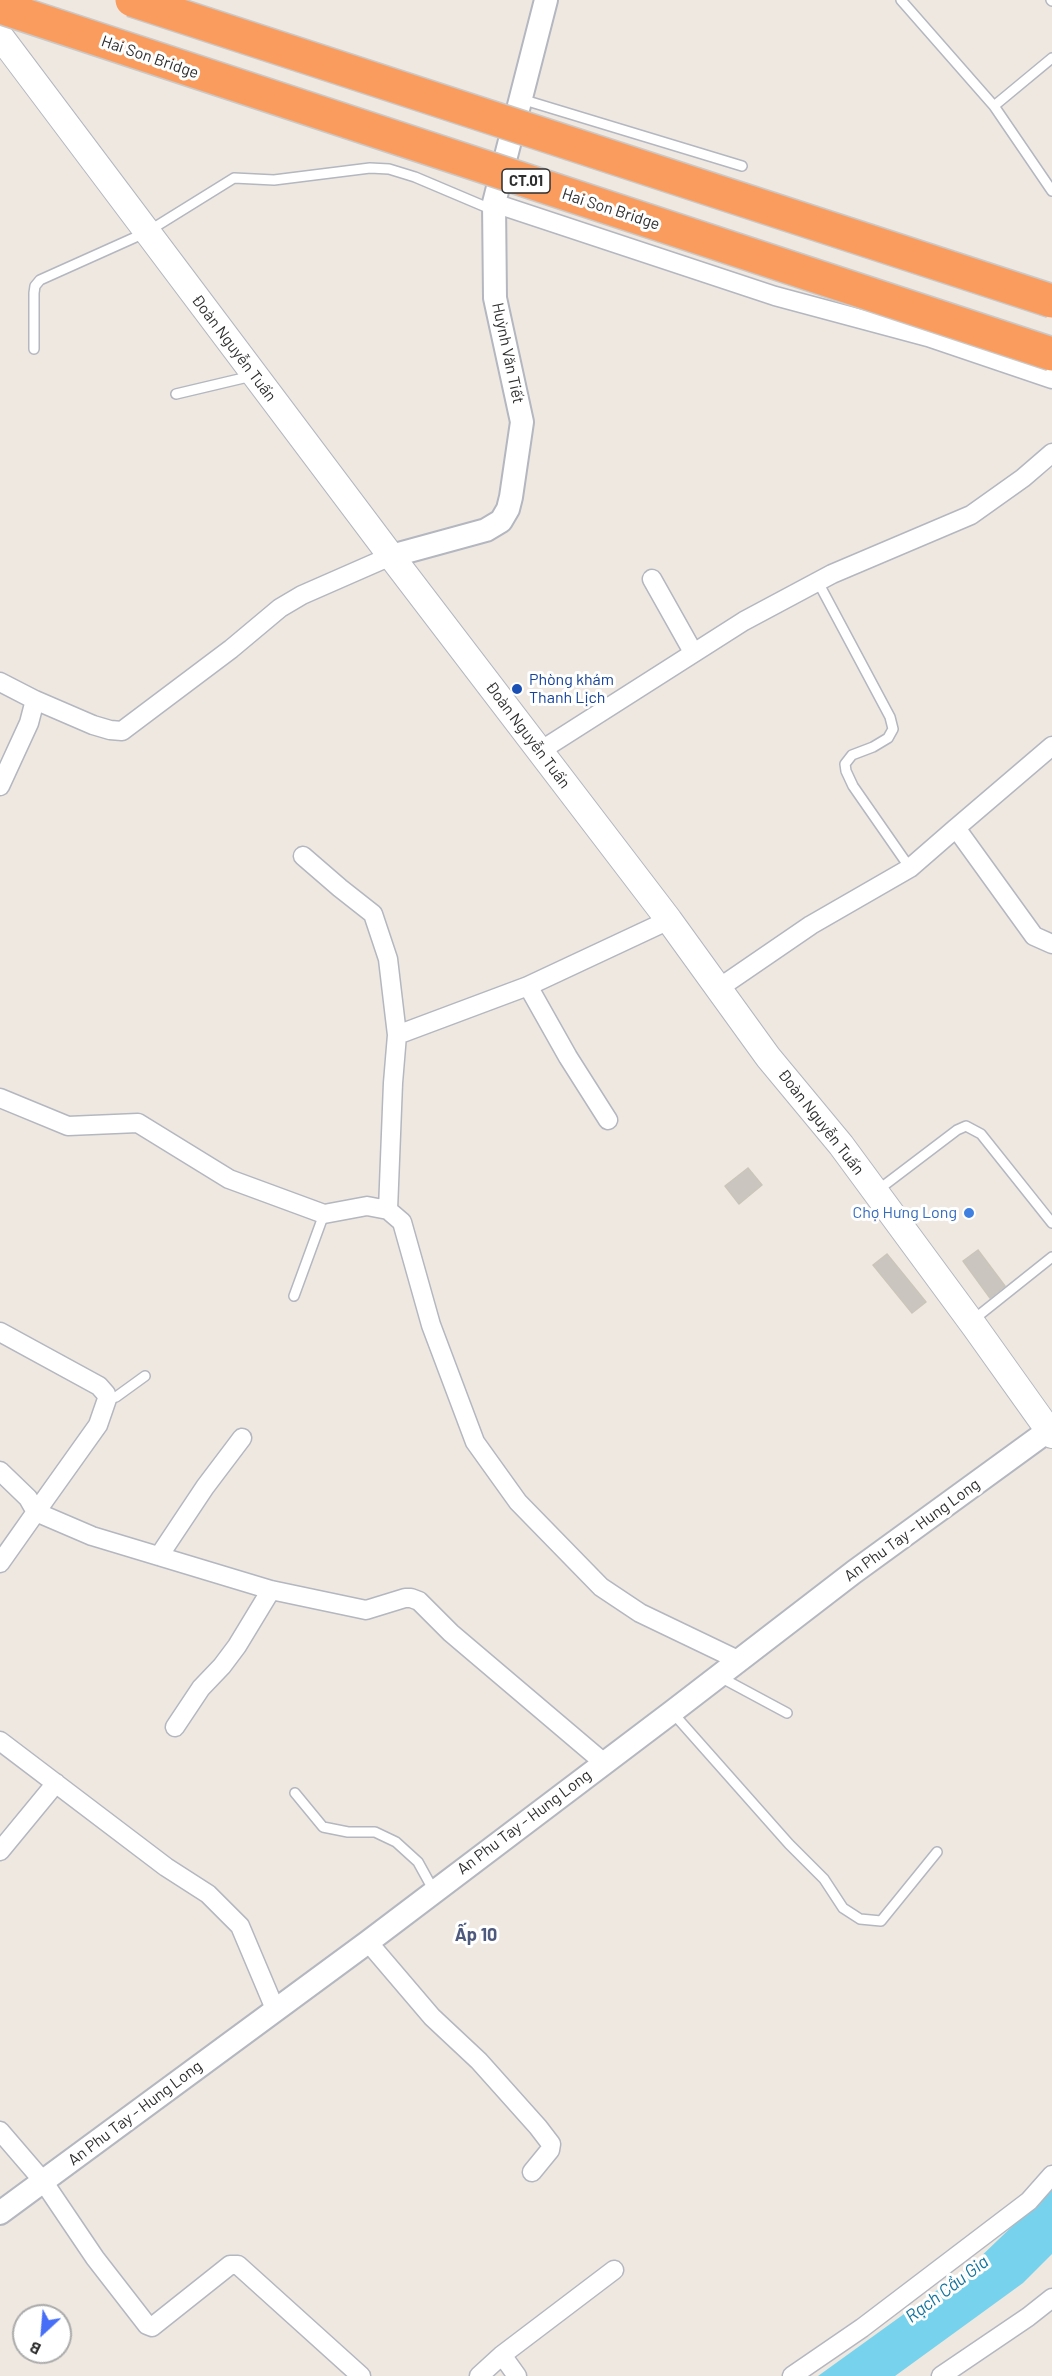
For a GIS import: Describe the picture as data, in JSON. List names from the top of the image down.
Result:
{
  "streets": {
    "highway": ["Hai Son Bridge", "CT.01"],
    "main road": ["Đoàn Nguyễn Tuấn"],
    "street": ["Huỳnh Văn Tiết", "An Phu Tay - Hung Long"]
  },
  "crossings": [
    ["Đoàn Nguyễn Tuấn", "Huỳnh Văn Tiết"],
    ["Đoàn Nguyễn Tuấn", "An Phu Tay - Hung Long"]
  ],
  "districts": ["Ấp 10"],
  "water": ["Rạch Cầu Gia"],
  "places": ["Phòng khám Thanh Lịch", "Chợ Hưng Long"],
  "north": "bottom left"
}
